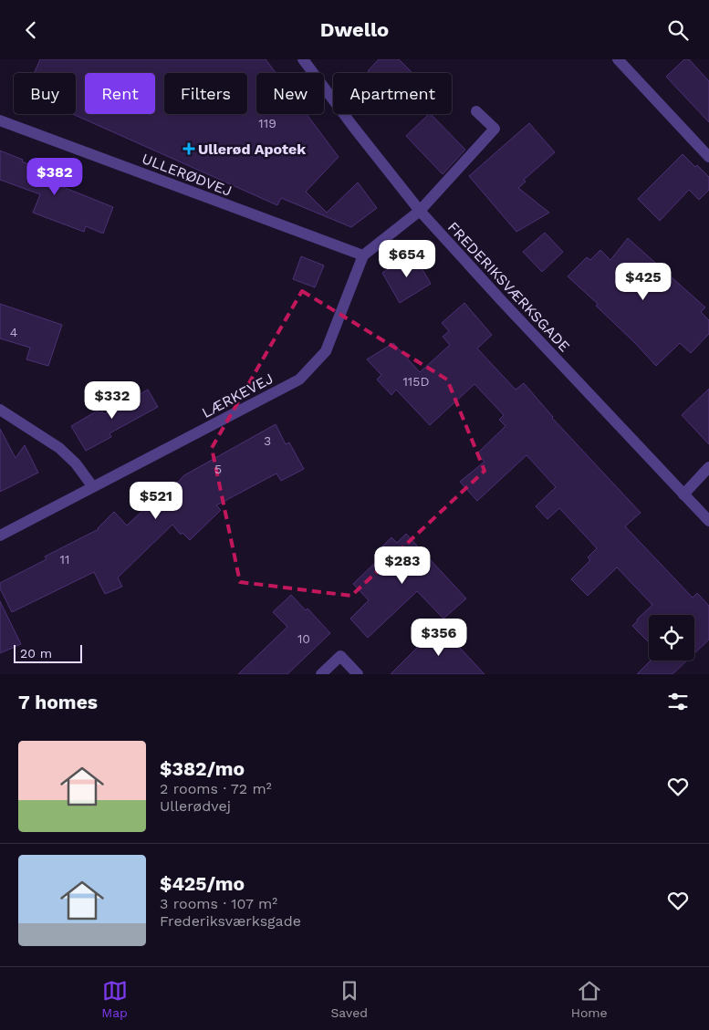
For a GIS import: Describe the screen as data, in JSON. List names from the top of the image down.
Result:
{
  "streets": {
    "street": ["ULLERØDVEJ", "FREDERIKSVÆRKSGADE", "LÆRKEVEJ"]
  },
  "crossings": [
    ["ULLERØDVEJ", "LÆRKEVEJ"],
    ["FREDERIKSVÆRKSGADE", "LÆRKEVEJ"]
  ],
  "places": {
    "health": ["Ullerød Apotek"]
  },
  "house_numbers": [
    "119",
    "4",
    "115D",
    "3",
    "5",
    "11",
    "10"
  ],
  "scale_bar": "20 m",
  "page": {
    "header": "Dwello",
    "chip": [
      "Buy",
      "Rent",
      "Filters",
      "New",
      "Apartment"
    ],
    "price": [
      "$382",
      "$654",
      "$425",
      "$332",
      "$521",
      "$283",
      "$356"
    ],
    "scale": "20 m",
    "heading": "7 homes",
    "list": [
      {
        "name": "$382/mo",
        "note": "2 rooms · 72 m² · Ullerødvej"
      },
      {
        "name": "$425/mo",
        "note": "3 rooms · 107 m² · Frederiksværksgade"
      }
    ],
    "tabs": ["Map", "Saved", "Home"]
  }
}
